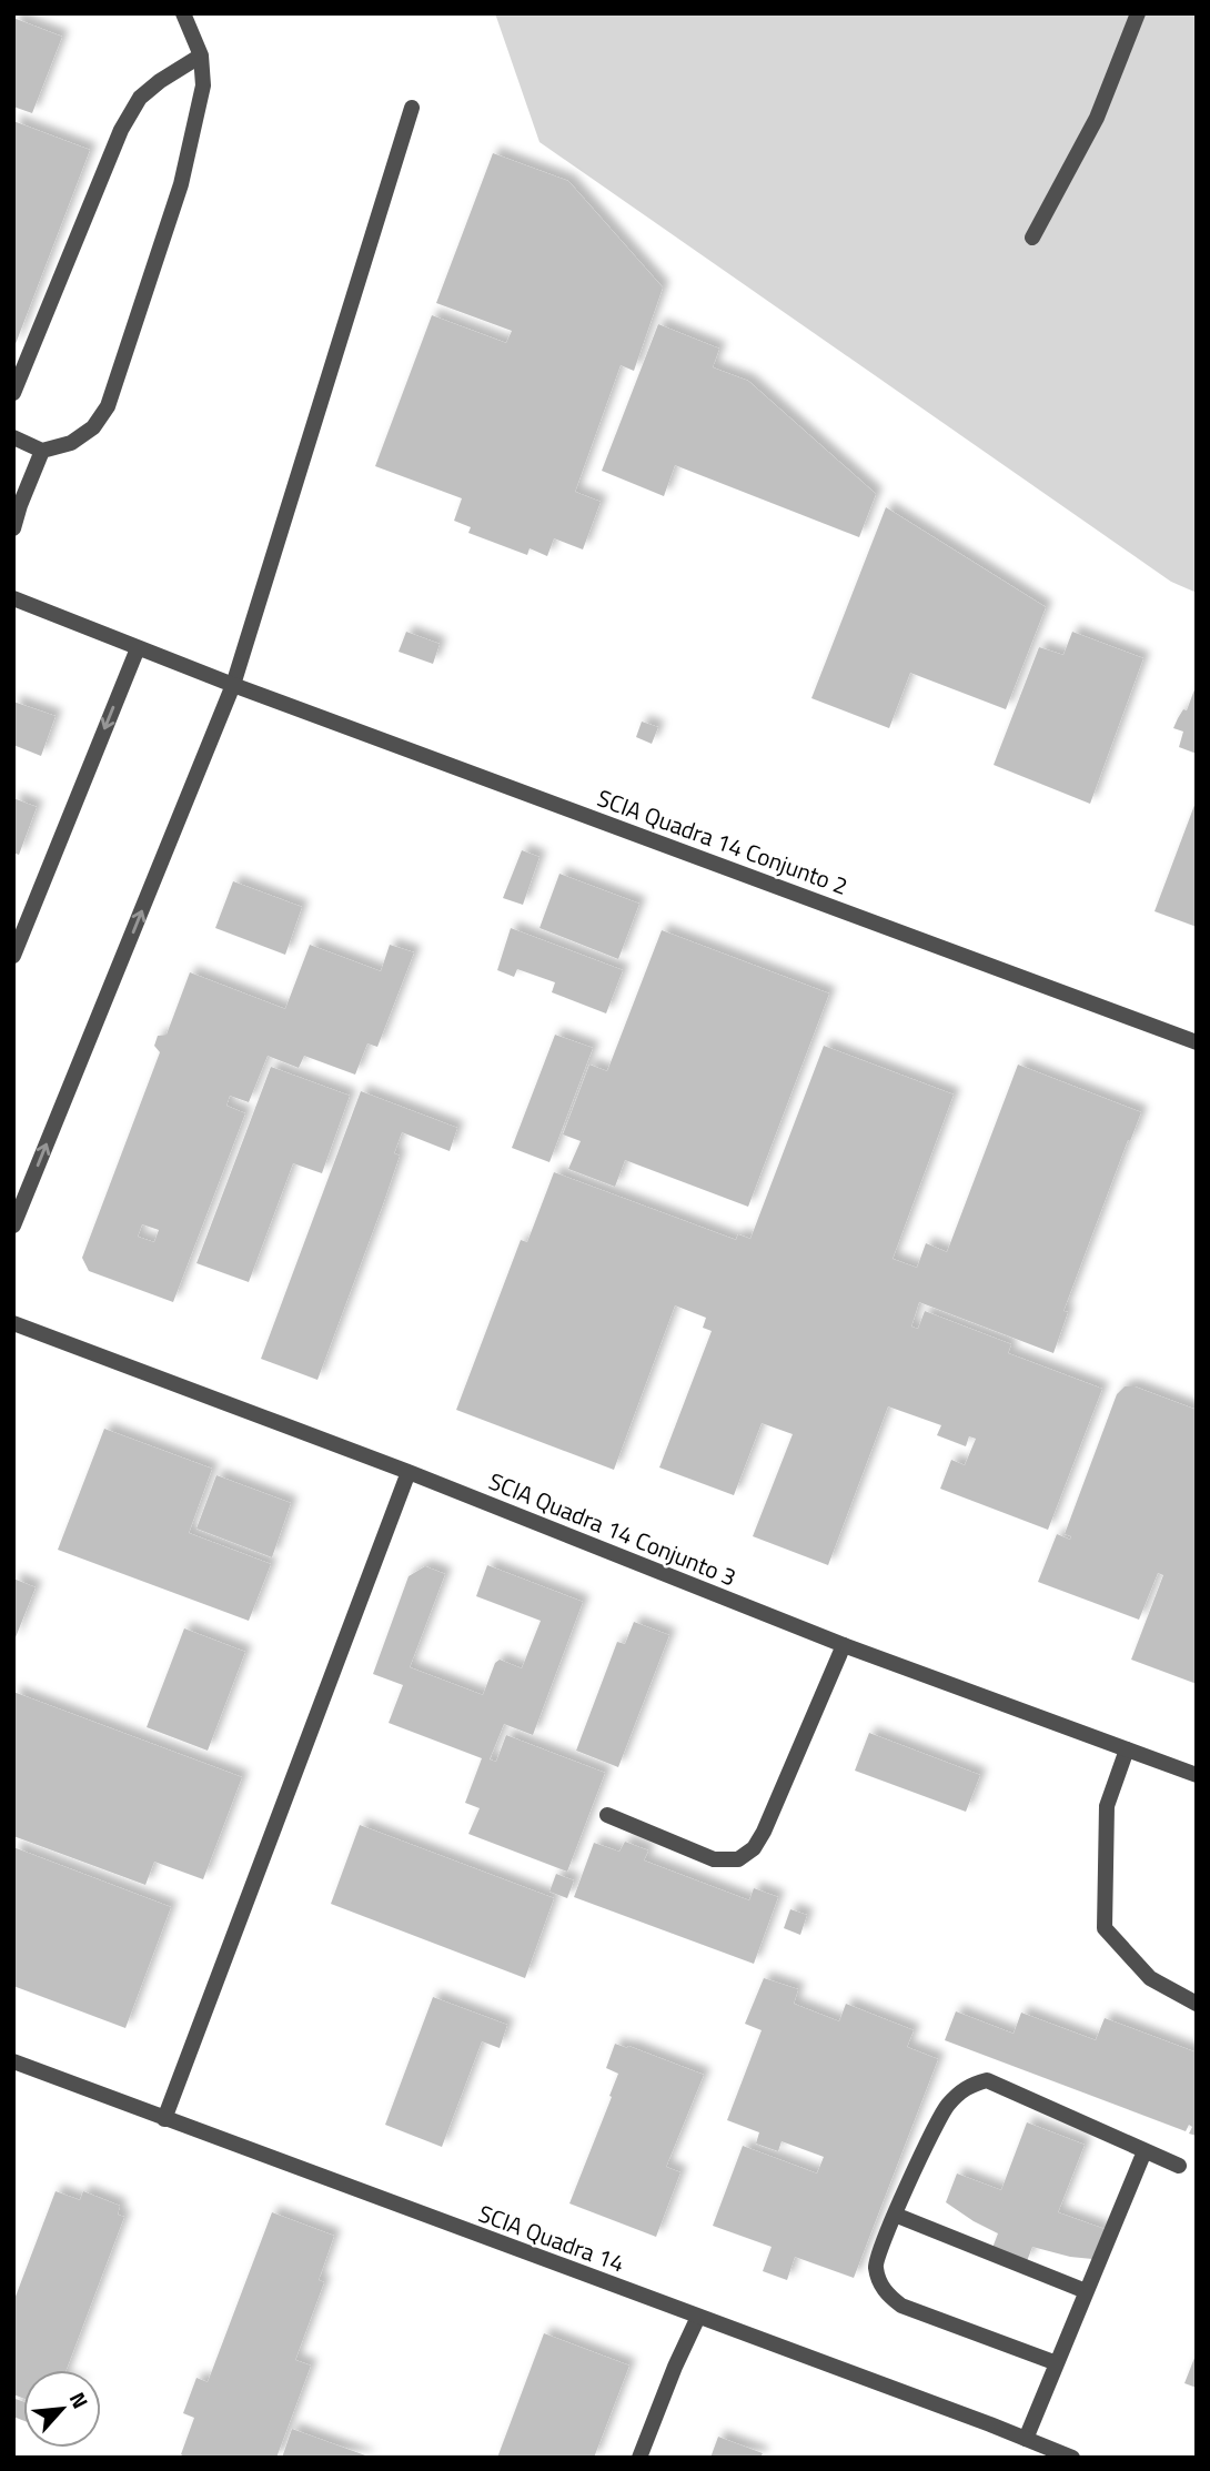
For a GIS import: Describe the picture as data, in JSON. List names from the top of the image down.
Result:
{
  "streets": {
    "street": ["SCIA Quadra 14 Conjunto 2", "SCIA Quadra 14 Conjunto 3", "SCIA Quadra 14"]
  },
  "north": "top right"
}
